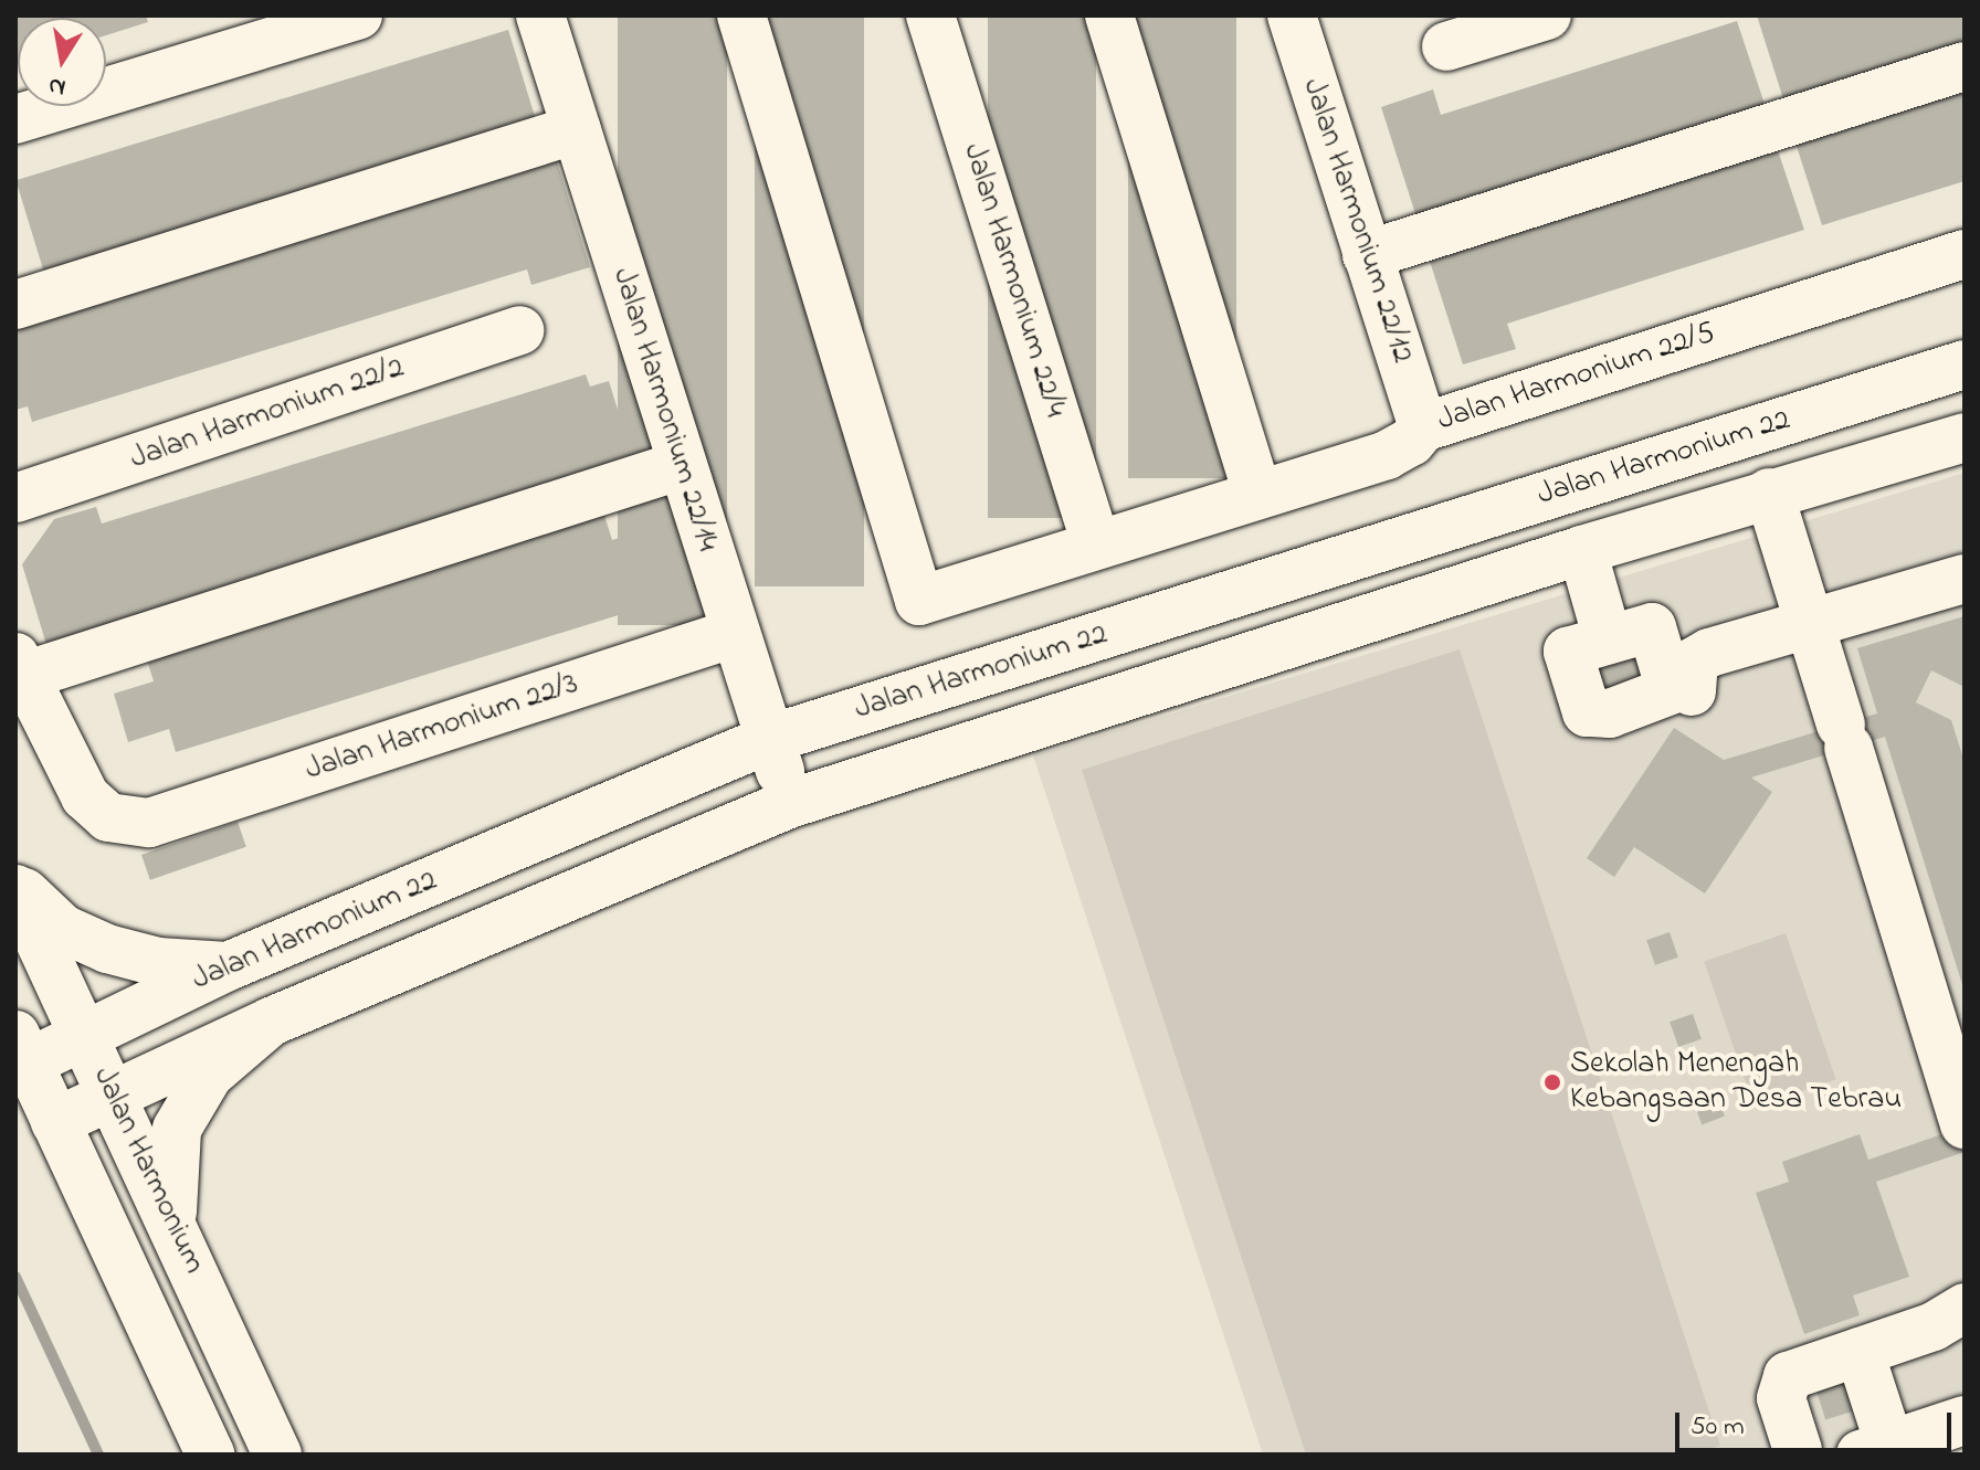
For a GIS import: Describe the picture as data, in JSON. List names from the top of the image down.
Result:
{
  "streets": {
    "street": [
      "Jalan Harmonium 22/12",
      "Jalan Harmonium 22/4",
      "Jalan Harmonium 22/5",
      "Jalan Harmonium 22/14",
      "Jalan Harmonium 22/2",
      "Jalan Harmonium 22",
      "Jalan Harmonium 22/3",
      "Jalan Harmonium"
    ]
  },
  "crossings": [
    ["Jalan Harmonium 22/12", "Jalan Harmonium 22/5"],
    ["Jalan Harmonium 22/4", "Jalan Harmonium 22/5"],
    ["Jalan Harmonium 22/14", "Jalan Harmonium 22"],
    ["Jalan Harmonium 22/14", "Jalan Harmonium 22/3"],
    ["Jalan Harmonium 22", "Jalan Harmonium"]
  ],
  "places": ["Sekolah Menengah Kebangsaan Desa Tebrau"],
  "scale_bar": "50 m",
  "north": "bottom"
}
